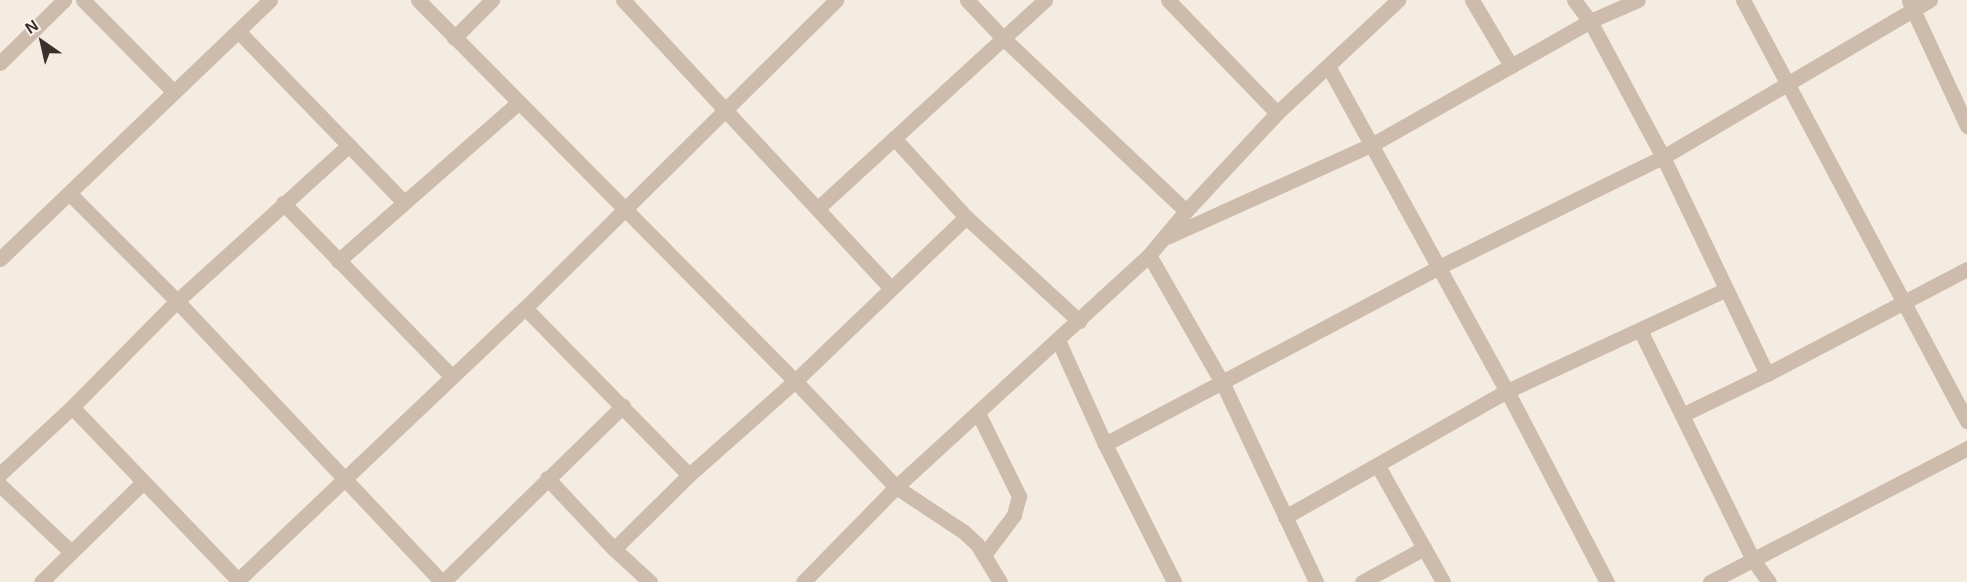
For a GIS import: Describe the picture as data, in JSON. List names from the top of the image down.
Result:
{
  "north": "top left"
}
